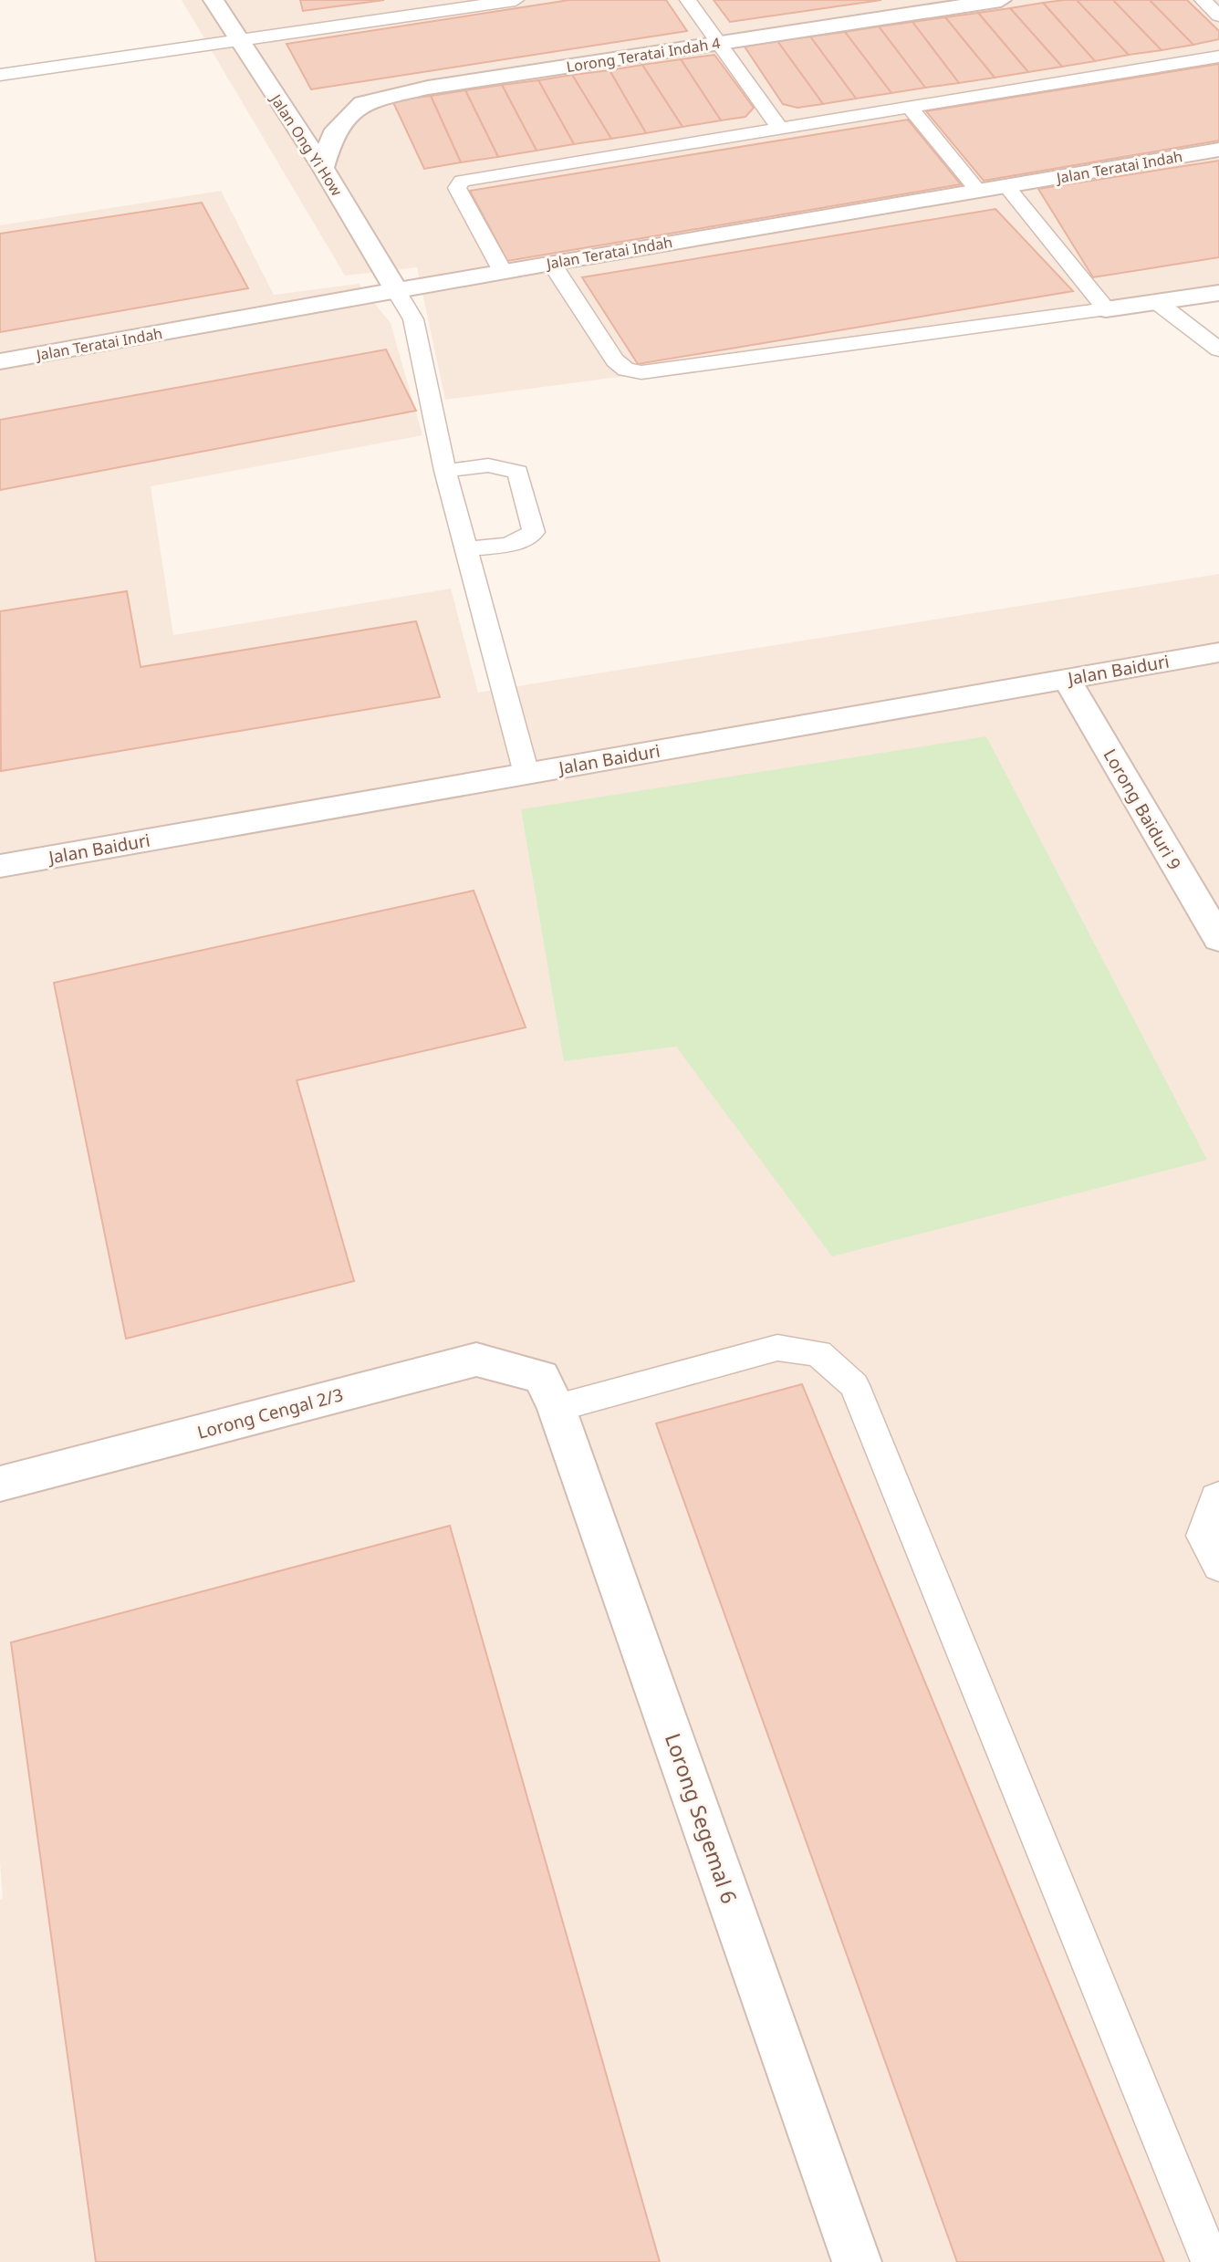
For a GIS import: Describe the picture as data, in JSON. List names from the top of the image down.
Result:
{
  "streets": {
    "street": [
      "Lorong Teratai Indah 4",
      "Jalan Ong Yi How",
      "Jalan Teratai Indah",
      "Jalan Baiduri",
      "Lorong Baiduri 9",
      "Lorong Cengal 2/3",
      "Lorong Segemal 6"
    ]
  },
  "crossings": [
    ["Lorong Teratai Indah 4", "Jalan Ong Yi How"],
    ["Jalan Ong Yi How", "Jalan Teratai Indah"],
    ["Jalan Baiduri", "Lorong Baiduri 9"],
    ["Lorong Cengal 2/3", "Lorong Segemal 6"]
  ]
}
